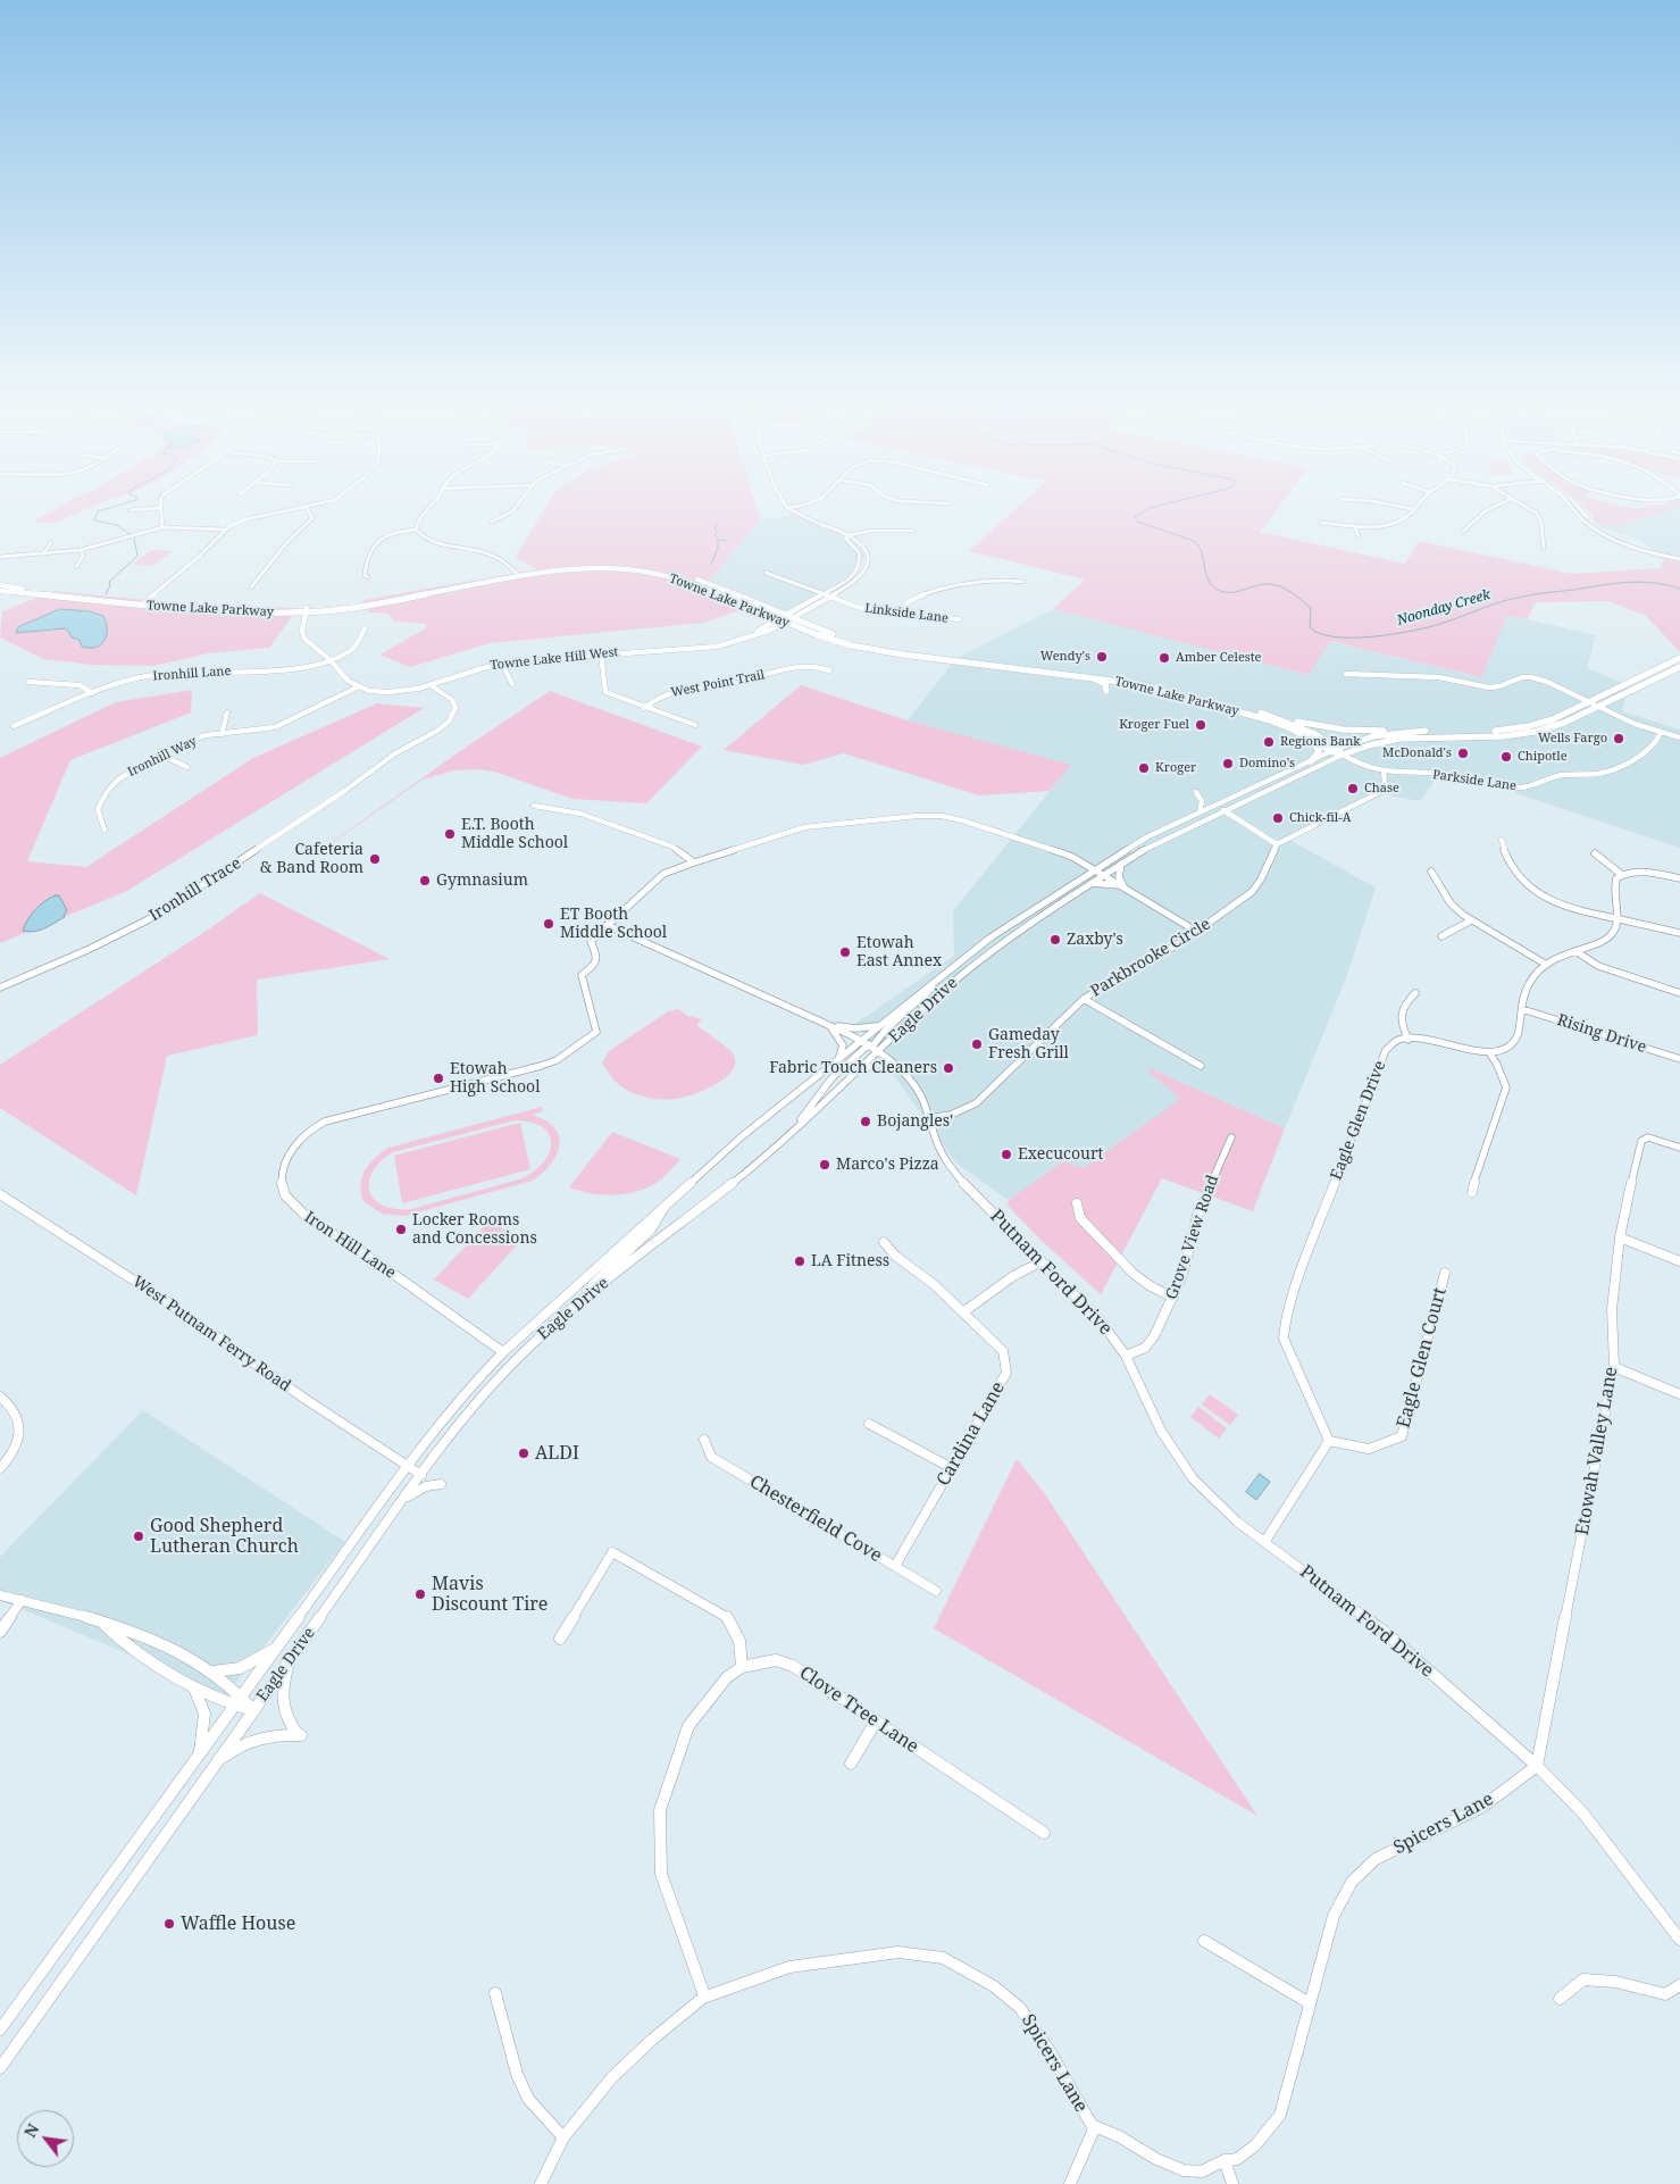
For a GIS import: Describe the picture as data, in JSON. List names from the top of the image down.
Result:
{
  "streets": {
    "main road": ["Towne Lake Parkway"],
    "street": [
      "Linkside Lane",
      "Towne Lake Hill West",
      "Ironhill Lane",
      "West Point Trail",
      "Ironhill Way",
      "Parkside Lane",
      "Ironhill Trace",
      "Parkbrooke Circle",
      "Eagle Drive",
      "Rising Drive",
      "Eagle Glen Drive",
      "Grove View Road",
      "Iron Hill Lane",
      "Putnam Ford Drive",
      "West Putnam Ferry Road",
      "Eagle Glen Court",
      "Cardina Lane",
      "Etowah Valley Lane",
      "Chesterfield Cove",
      "Clove Tree Lane",
      "Spicers Lane"
    ]
  },
  "crossings": [
    ["Towne Lake Parkway", "Towne Lake Hill West"],
    ["Towne Lake Parkway", "Parkside Lane"],
    ["Towne Lake Parkway", "Eagle Drive"],
    ["Linkside Lane", "Towne Lake Hill West"],
    ["Towne Lake Hill West", "Ironhill Lane"],
    ["Towne Lake Hill West", "Ironhill Way"],
    ["Towne Lake Hill West", "Ironhill Trace"],
    ["Parkside Lane", "Eagle Drive"],
    ["Parkbrooke Circle", "Iron Hill Lane"],
    ["Parkbrooke Circle", "Putnam Ford Drive"],
    ["Eagle Drive", "Iron Hill Lane"],
    ["Eagle Drive", "Putnam Ford Drive"],
    ["Eagle Drive", "West Putnam Ferry Road"],
    ["Eagle Glen Drive", "Eagle Glen Court"],
    ["Grove View Road", "Putnam Ford Drive"],
    ["Iron Hill Lane", "Putnam Ford Drive"],
    ["Putnam Ford Drive", "Etowah Valley Lane"],
    ["Putnam Ford Drive", "Spicers Lane"],
    ["Cardina Lane", "Chesterfield Cove"],
    ["Etowah Valley Lane", "Spicers Lane"]
  ],
  "water": ["Noonday Creek"],
  "places": [
    "Wendy's",
    "Amber Celeste",
    "Kroger Fuel",
    "Wells Fargo",
    "Regions Bank",
    "McDonald's",
    "Chipotle",
    "Domino's",
    "Kroger",
    "Chase",
    "Chick-fil-A",
    "E.T. Booth Middle School",
    "Cafeteria & Band Room",
    "Gymnasium",
    "ET Booth Middle School",
    "Zaxby's",
    "Etowah East Annex",
    "Gameday Fresh Grill",
    "Fabric Touch Cleaners",
    "Etowah High School",
    "Bojangles'",
    "Execucourt",
    "Marco's Pizza",
    "Locker Rooms and Concessions",
    "LA Fitness",
    "ALDI",
    "Good Shepherd Lutheran Church",
    "Mavis Discount Tire",
    "Waffle House"
  ],
  "north": "top left"
}
